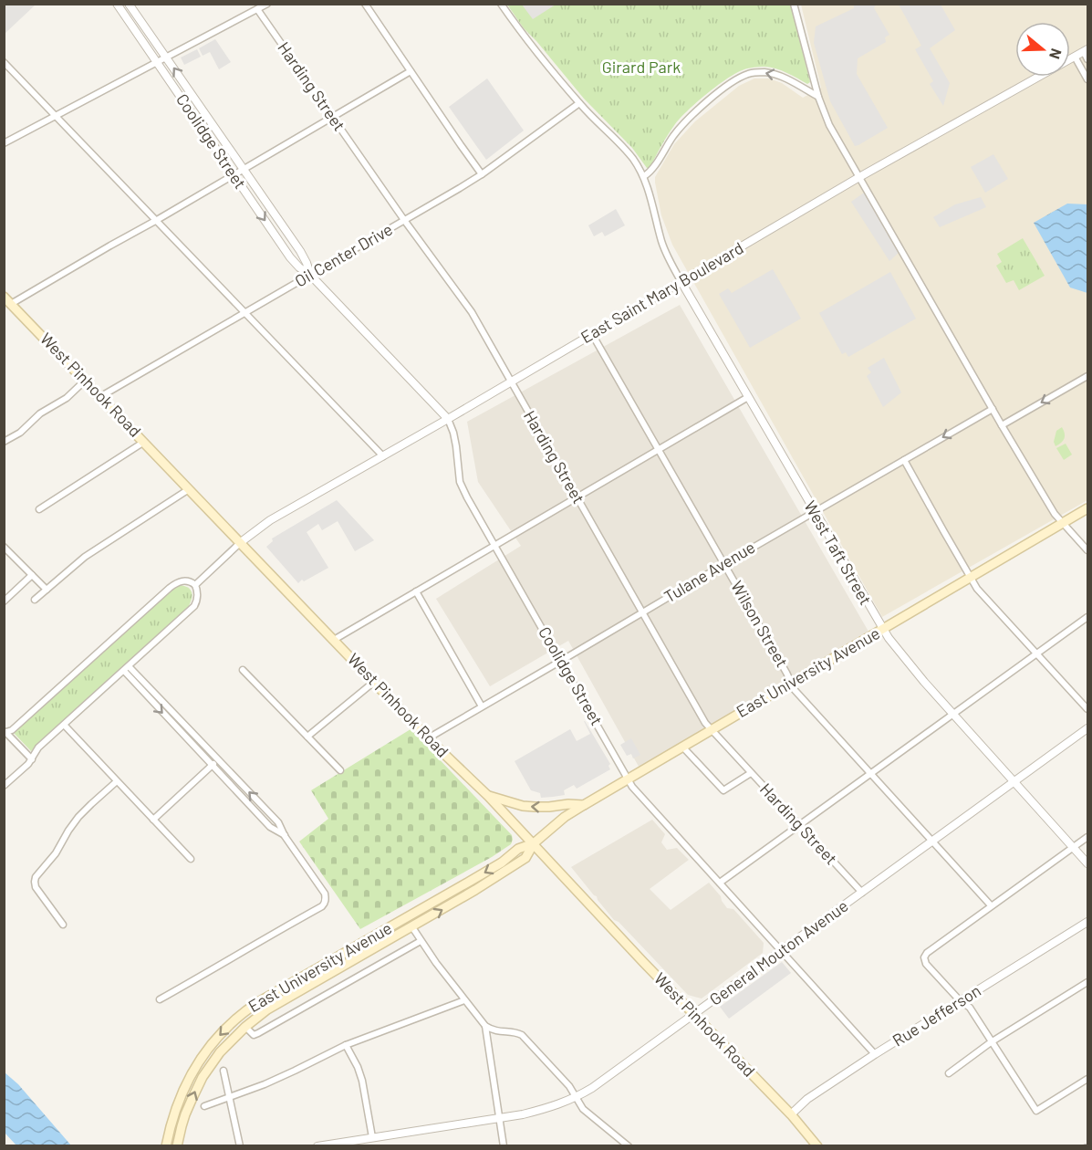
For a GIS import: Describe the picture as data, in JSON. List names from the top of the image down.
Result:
{
  "streets": {
    "main road": ["West Pinhook Road", "East University Avenue"],
    "street": [
      "Harding Street",
      "Coolidge Street",
      "Oil Center Drive",
      "East Saint Mary Boulevard",
      "West Taft Street",
      "Tulane Avenue",
      "Wilson Street",
      "General Mouton Avenue",
      "Rue Jefferson"
    ]
  },
  "crossings": [
    ["Harding Street", "Oil Center Drive"],
    ["Harding Street", "East Saint Mary Boulevard"],
    ["Harding Street", "Tulane Avenue"],
    ["Harding Street", "East University Avenue"],
    ["Harding Street", "General Mouton Avenue"],
    ["Coolidge Street", "Oil Center Drive"],
    ["Coolidge Street", "East Saint Mary Boulevard"],
    ["Coolidge Street", "Tulane Avenue"],
    ["Coolidge Street", "East University Avenue"],
    ["Coolidge Street", "General Mouton Avenue"],
    ["Coolidge Street", "Rue Jefferson"],
    ["Oil Center Drive", "West Pinhook Road"],
    ["East Saint Mary Boulevard", "West Pinhook Road"],
    ["East Saint Mary Boulevard", "West Taft Street"],
    ["East Saint Mary Boulevard", "Wilson Street"],
    ["West Pinhook Road", "Tulane Avenue"],
    ["West Pinhook Road", "East University Avenue"],
    ["West Pinhook Road", "General Mouton Avenue"],
    ["West Pinhook Road", "Rue Jefferson"],
    ["West Taft Street", "Tulane Avenue"],
    ["West Taft Street", "East University Avenue"],
    ["West Taft Street", "General Mouton Avenue"],
    ["Tulane Avenue", "Wilson Street"],
    ["Wilson Street", "East University Avenue"],
    ["Wilson Street", "General Mouton Avenue"]
  ],
  "parks": ["Girard Park"],
  "north": "right"
}
